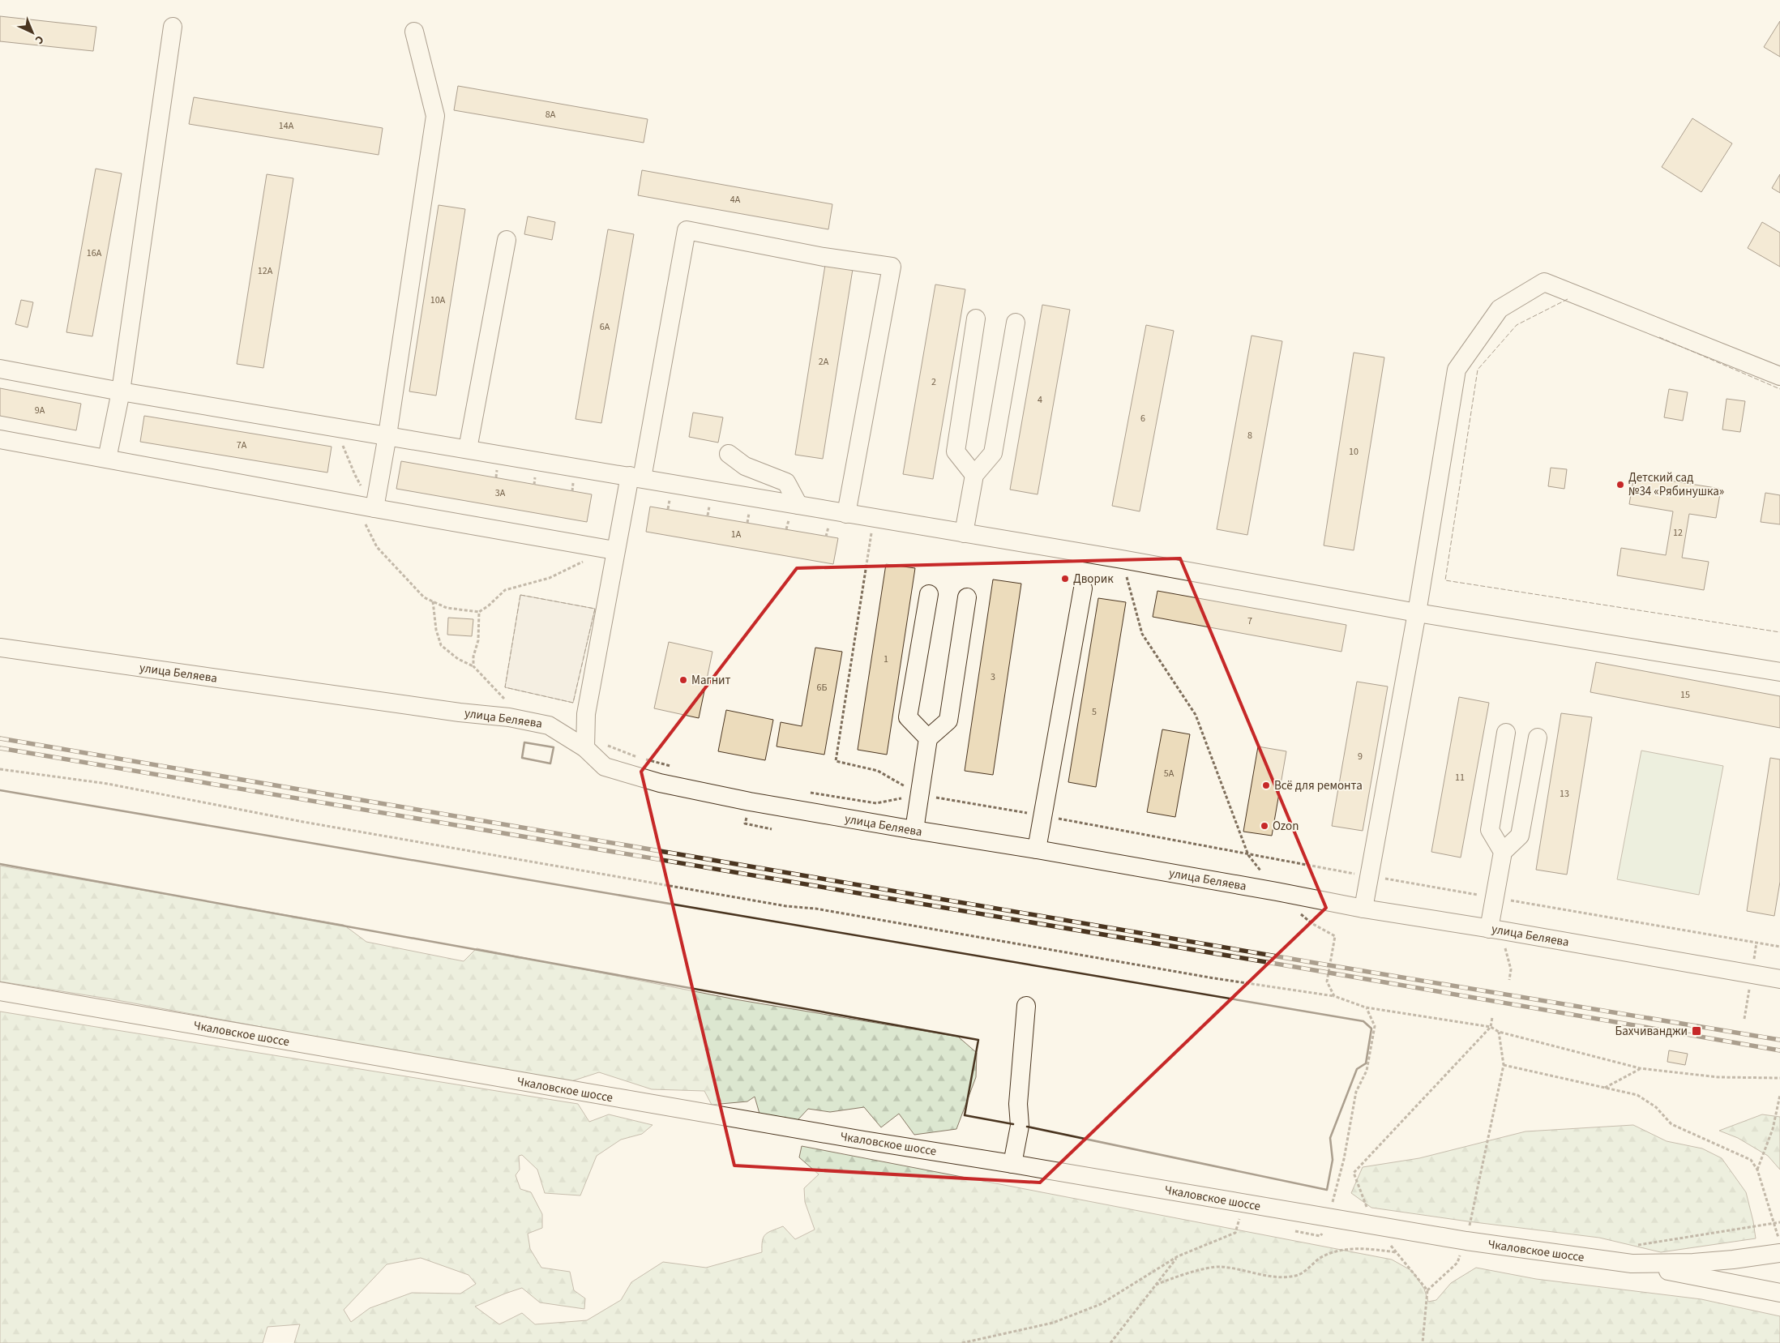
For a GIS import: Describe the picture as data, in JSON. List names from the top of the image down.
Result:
{
  "streets": {
    "street": ["улица Беляева", "Чкаловское шоссе"]
  },
  "places": {
    "other": [
      "Детский сад №34 «Рябинушка»",
      "Дворик",
      "Магнит",
      "Всё для ремонта",
      "Ozon"
    ],
    "transit": ["Бахчиванджи"]
  },
  "house_numbers": [
    "8А",
    "14А",
    "4А",
    "16А",
    "12А",
    "10А",
    "6А",
    "2А",
    "2",
    "4",
    "9А",
    "6",
    "8",
    "7А",
    "10",
    "3А",
    "12",
    "1А",
    "7",
    "1",
    "3",
    "6Б",
    "15",
    "5",
    "9",
    "5А",
    "11",
    "13"
  ],
  "north": "bottom right"
}
